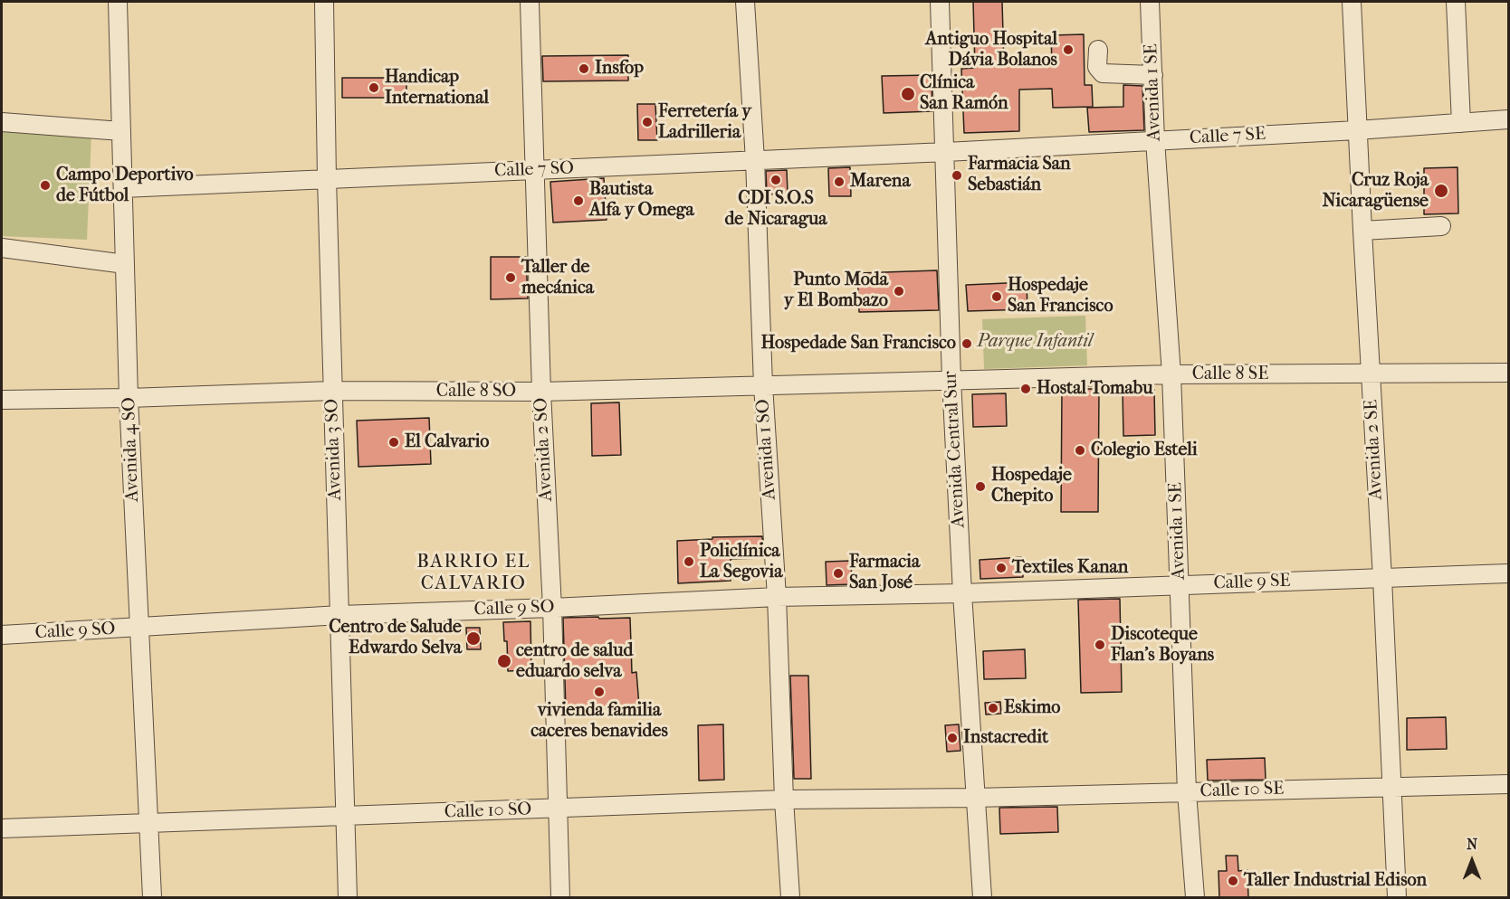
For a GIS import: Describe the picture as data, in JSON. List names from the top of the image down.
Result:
{
  "streets": {
    "street": [
      "Avenida 1 SE",
      "Calle 7 SE",
      "Calle 7 SO",
      "Calle 8 SE",
      "Calle 8 SO",
      "Avenida 4 SO",
      "Avenida 3 SO",
      "Avenida 2 SO",
      "Avenida 1 SO",
      "Avenida Central Sur",
      "Avenida 2 SE",
      "Calle 9 SE",
      "Calle 9 SO",
      "Calle 10 SE",
      "Calle 10 SO"
    ]
  },
  "crossings": [
    ["Avenida 1 SE", "Calle 7 SE"],
    ["Avenida 1 SE", "Calle 8 SE"],
    ["Avenida 1 SE", "Calle 9 SE"],
    ["Avenida 1 SE", "Calle 10 SE"],
    ["Calle 7 SE", "Calle 7 SO"],
    ["Calle 7 SE", "Avenida Central Sur"],
    ["Calle 7 SE", "Avenida 2 SE"],
    ["Calle 7 SO", "Avenida 4 SO"],
    ["Calle 7 SO", "Avenida 3 SO"],
    ["Calle 7 SO", "Avenida 2 SO"],
    ["Calle 7 SO", "Avenida 1 SO"],
    ["Calle 7 SO", "Avenida Central Sur"],
    ["Calle 8 SE", "Calle 8 SO"],
    ["Calle 8 SE", "Avenida Central Sur"],
    ["Calle 8 SE", "Avenida 2 SE"],
    ["Calle 8 SO", "Avenida 4 SO"],
    ["Calle 8 SO", "Avenida 3 SO"],
    ["Calle 8 SO", "Avenida 2 SO"],
    ["Calle 8 SO", "Avenida 1 SO"],
    ["Calle 8 SO", "Avenida Central Sur"],
    ["Avenida 4 SO", "Calle 9 SO"],
    ["Avenida 4 SO", "Calle 10 SO"],
    ["Avenida 3 SO", "Calle 9 SO"],
    ["Avenida 3 SO", "Calle 10 SO"],
    ["Avenida 2 SO", "Calle 9 SO"],
    ["Avenida 2 SO", "Calle 10 SO"],
    ["Avenida 1 SO", "Calle 9 SO"],
    ["Avenida 1 SO", "Calle 10 SO"],
    ["Avenida Central Sur", "Calle 9 SE"],
    ["Avenida Central Sur", "Calle 9 SO"],
    ["Avenida Central Sur", "Calle 10 SE"],
    ["Avenida Central Sur", "Calle 10 SO"],
    ["Avenida 2 SE", "Calle 9 SE"],
    ["Avenida 2 SE", "Calle 10 SE"],
    ["Calle 9 SE", "Calle 9 SO"],
    ["Calle 10 SE", "Calle 10 SO"]
  ],
  "districts": ["BARRIO EL CALVARIO"],
  "parks": ["Parque Infantil"],
  "places": [
    "Antiguo Hospital Dávia Bolanos",
    "Insfop",
    "Handicap International",
    "Clínica San Ramón",
    "Ferretería y Ladrilleria",
    "Farmacia San Sebastián",
    "CDI S.O.S de Nicaragua",
    "Marena",
    "Campo Deportivo de Fútbol",
    "Cruz Roja Nicaragüense",
    "Bautista Alfa y Omega",
    "Taller de mecánica",
    "Punto Moda y El Bombazo",
    "Hospedaje San Francisco",
    "Hospedade San Francisco",
    "Hostal Tomabu",
    "El Calvario",
    "Colegio Esteli",
    "Hospedaje Chepito",
    "Policlínica La Segovia",
    "Textiles Kanan",
    "Farmacia San José",
    "Centro de Salude Edwardo Selva",
    "Discoteque Flan's Boyans",
    "centro de salud eduardo selva",
    "vivienda familia caceres benavides",
    "Eskimo",
    "Instacredit",
    "Taller Industrial Edison"
  ],
  "north": "top"
}
